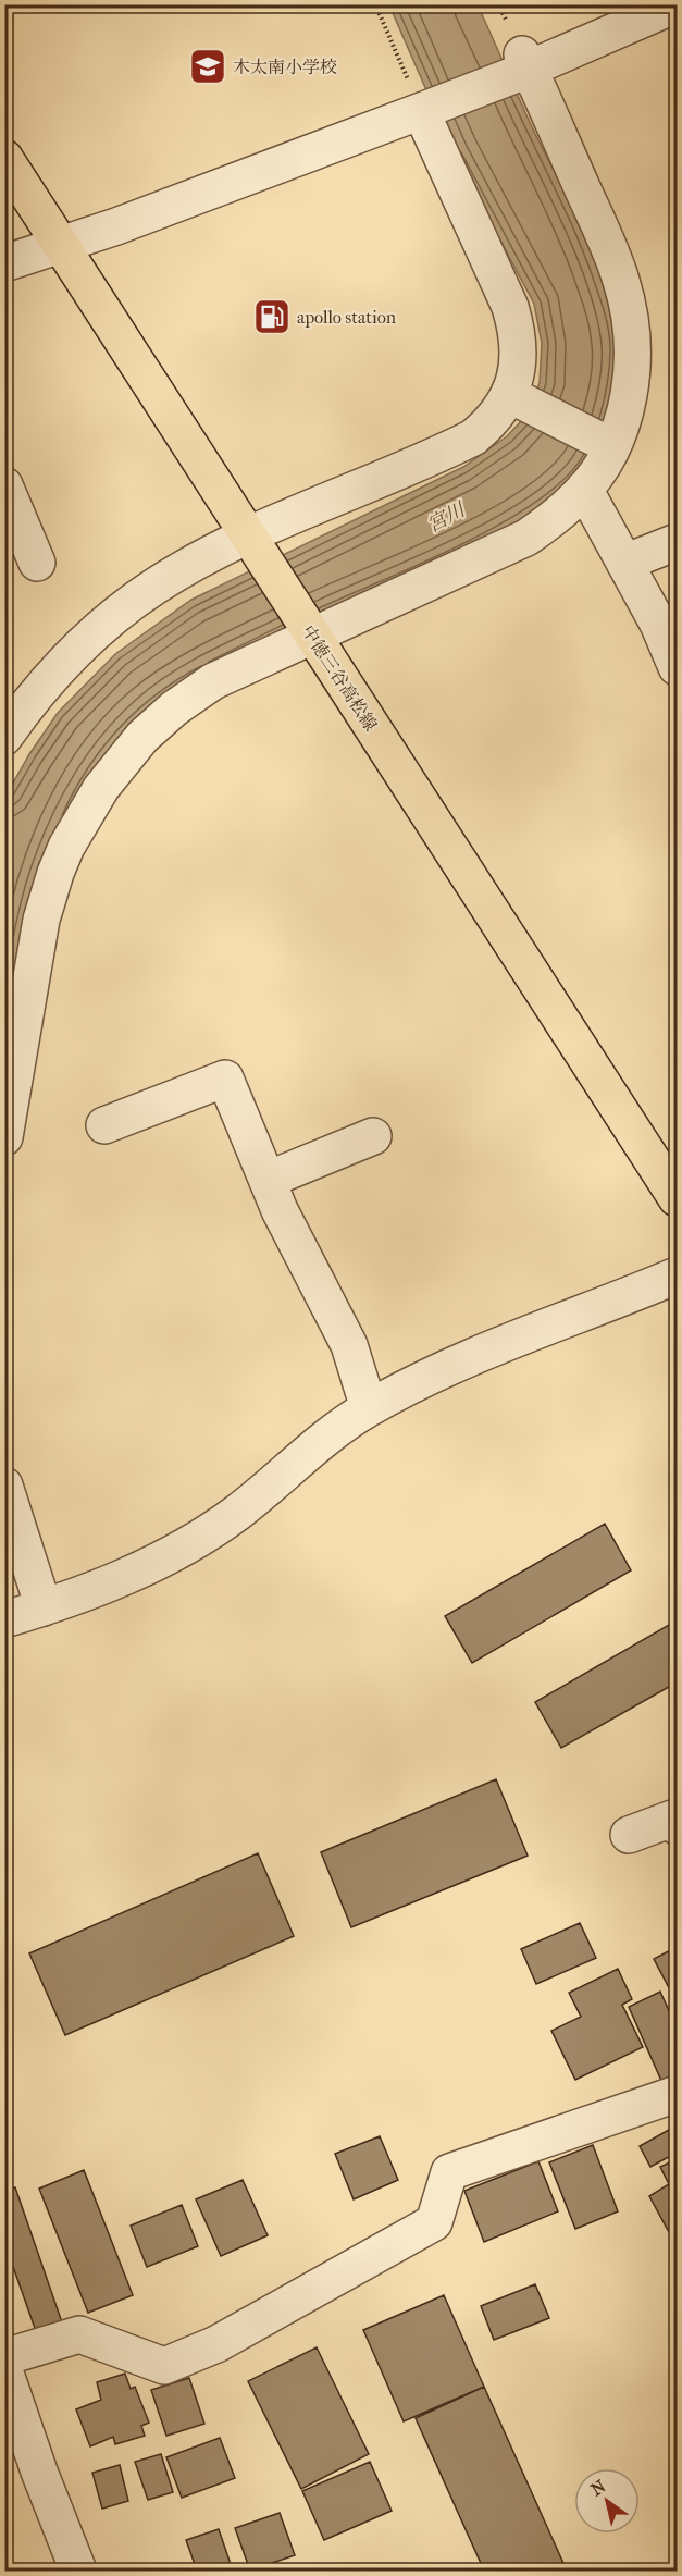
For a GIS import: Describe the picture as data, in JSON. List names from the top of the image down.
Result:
{
  "streets": {
    "main road": ["中徳三谷高松線"]
  },
  "water": ["宮川"],
  "places": {
    "school or university": ["木太南小学校"],
    "fuel station": ["apollo station"]
  },
  "north": "top left"
}
